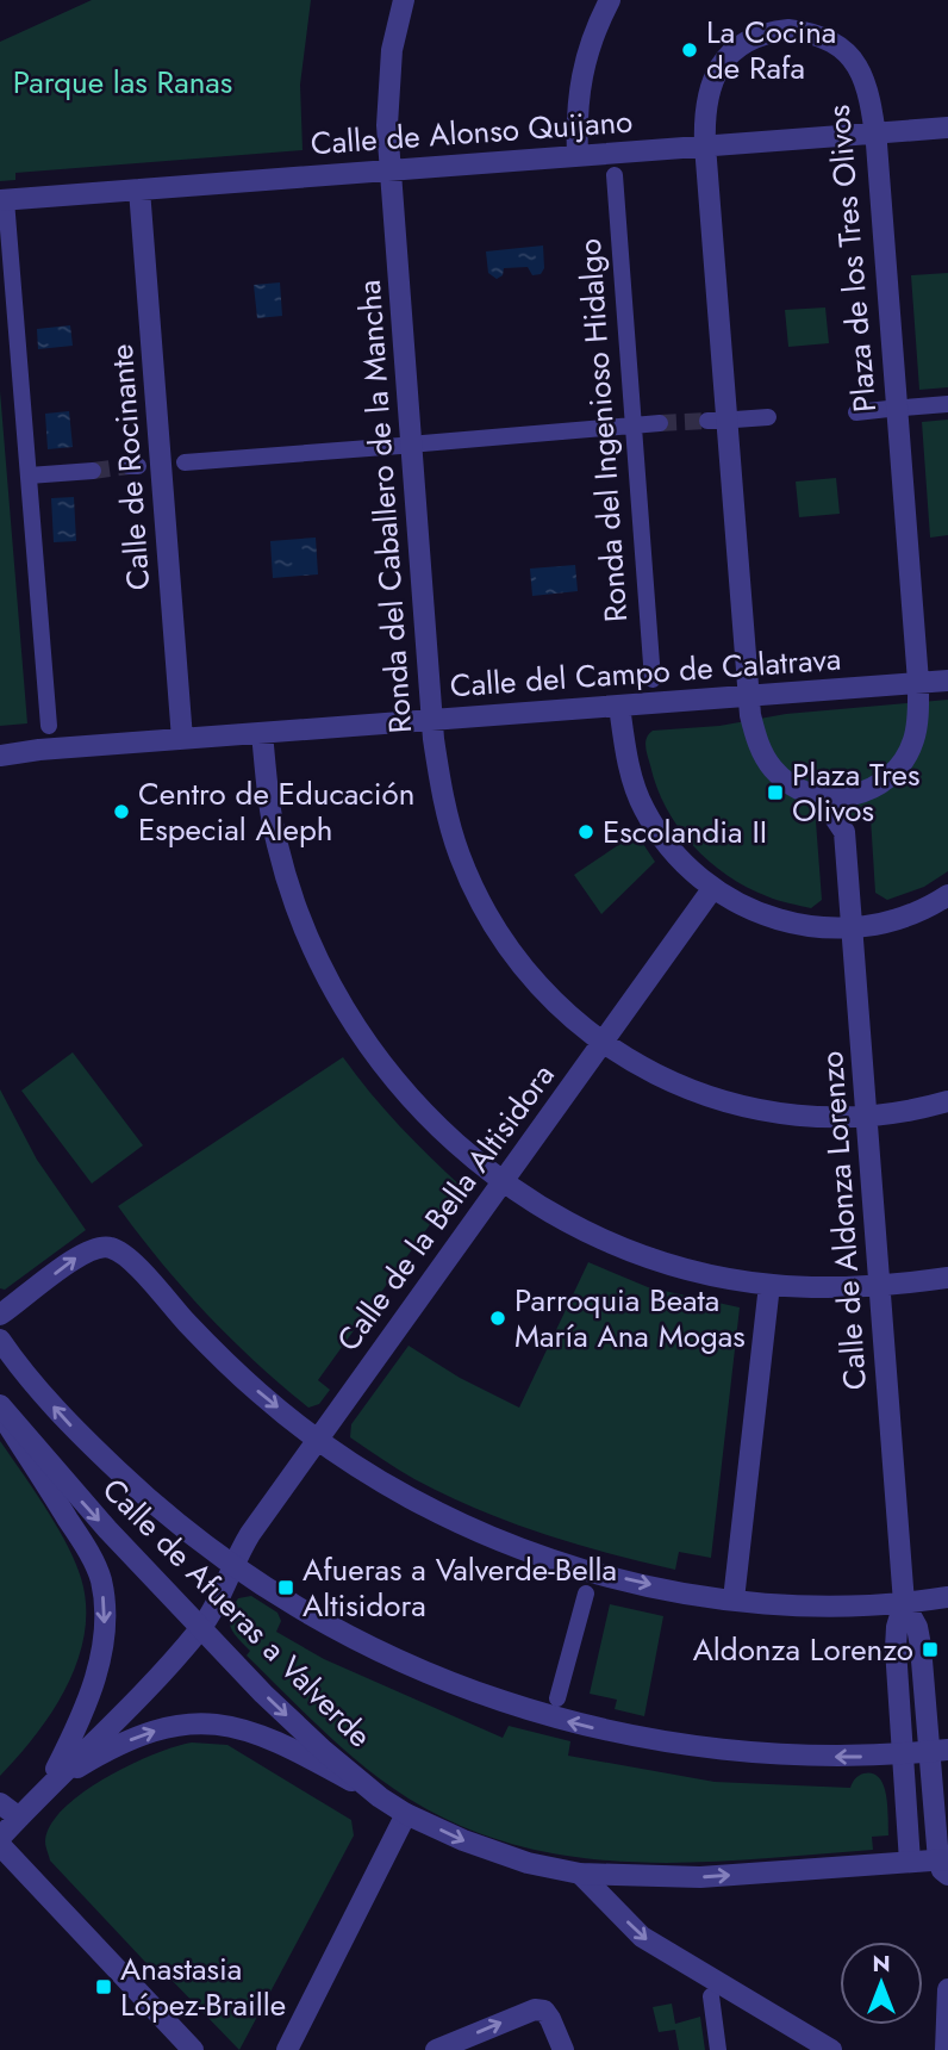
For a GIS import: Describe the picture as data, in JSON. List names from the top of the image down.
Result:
{
  "streets": {
    "street": [
      "Calle de Alonso Quijano",
      "Plaza de los Tres Olivos",
      "Ronda del Ingenioso Hidalgo",
      "Calle de Rocinante",
      "Ronda del Caballero de la Mancha",
      "Calle del Campo de Calatrava",
      "Calle de la Bella Altisidora",
      "Calle de Aldonza Lorenzo",
      "Calle de Afueras a Valverde"
    ]
  },
  "crossings": [
    ["Calle de Alonso Quijano", "Plaza de los Tres Olivos"],
    ["Calle de Alonso Quijano", "Calle de Rocinante"],
    ["Calle de Alonso Quijano", "Ronda del Caballero de la Mancha"],
    ["Plaza de los Tres Olivos", "Calle del Campo de Calatrava"],
    ["Plaza de los Tres Olivos", "Calle de Aldonza Lorenzo"],
    ["Calle de Rocinante", "Calle del Campo de Calatrava"],
    ["Ronda del Caballero de la Mancha", "Calle del Campo de Calatrava"],
    ["Ronda del Caballero de la Mancha", "Calle de la Bella Altisidora"],
    ["Ronda del Caballero de la Mancha", "Calle de Aldonza Lorenzo"],
    ["Calle de la Bella Altisidora", "Calle de Afueras a Valverde"],
    ["Calle de Aldonza Lorenzo", "Calle de Afueras a Valverde"]
  ],
  "parks": ["Parque las Ranas"],
  "places": {
    "other": [
      "La Cocina de Rafa",
      "Centro de Educación Especial Aleph",
      "Escolandia II",
      "Parroquia Beata María Ana Mogas"
    ],
    "transit": [
      "Plaza Tres Olivos",
      "Afueras a Valverde-Bella Altisidora",
      "Aldonza Lorenzo",
      "Anastasia López-Braille"
    ]
  },
  "north": "top"
}
